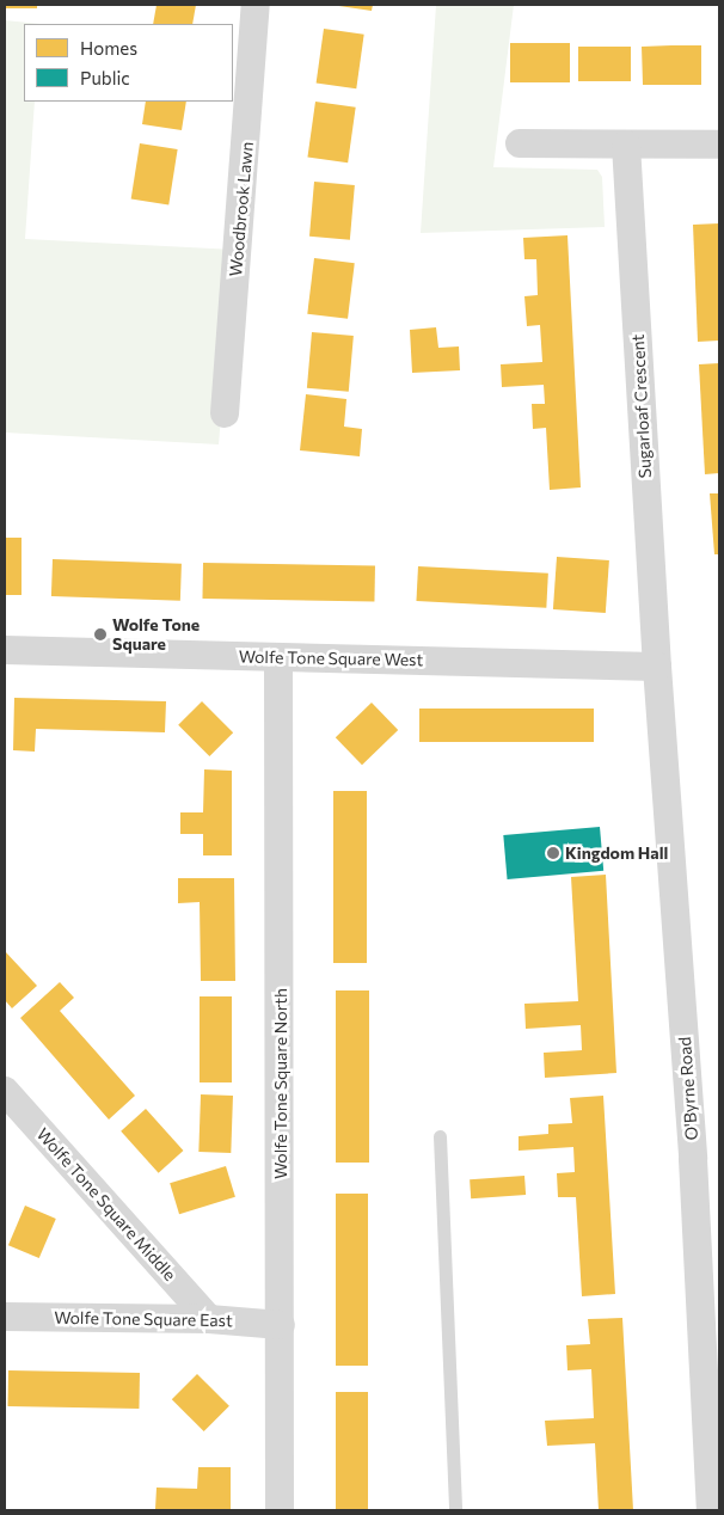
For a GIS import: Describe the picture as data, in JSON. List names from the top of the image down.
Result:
{
  "streets": {
    "street": [
      "Woodbrook Lawn",
      "Sugarloaf Crescent",
      "Wolfe Tone Square West",
      "Wolfe Tone Square North",
      "O'Byrne Road",
      "Wolfe Tone Square Middle",
      "Wolfe Tone Square East"
    ]
  },
  "crossings": [
    ["Sugarloaf Crescent", "Wolfe Tone Square West"],
    ["Sugarloaf Crescent", "O'Byrne Road"],
    ["Wolfe Tone Square West", "Wolfe Tone Square North"],
    ["Wolfe Tone Square West", "O'Byrne Road"],
    ["Wolfe Tone Square North", "Wolfe Tone Square East"],
    ["Wolfe Tone Square Middle", "Wolfe Tone Square East"]
  ],
  "places": ["Wolfe Tone Square", "Kingdom Hall"],
  "legend": ["Homes", "Public"]
}
